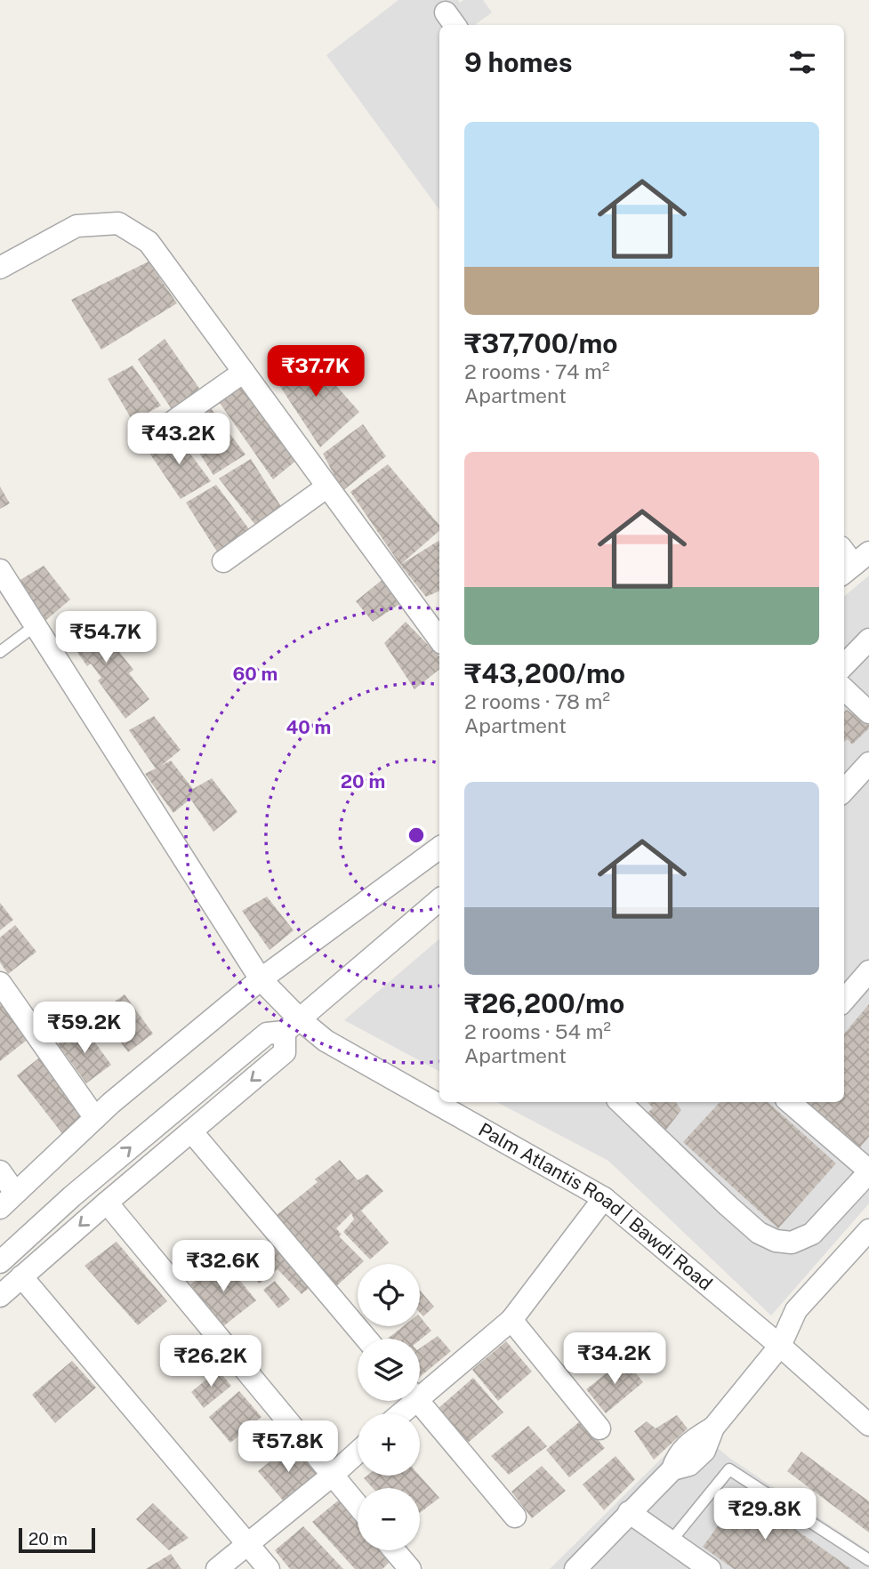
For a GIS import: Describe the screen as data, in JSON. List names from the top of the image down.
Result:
{
  "streets": {
    "street": ["Palm Atlantis Road | Bawdi Road"]
  },
  "scale_bar": "20 m",
  "page": {
    "heading": "9 homes",
    "list": [
      {
        "name": "₹37,700/mo",
        "note": "2 rooms · 74 m² · Apartment"
      },
      {
        "name": "₹43,200/mo",
        "note": "2 rooms · 78 m² · Apartment"
      },
      {
        "name": "₹26,200/mo",
        "note": "2 rooms · 54 m² · Apartment"
      }
    ],
    "price": [
      "₹37.7K",
      "₹43.2K",
      "₹54.7K",
      "₹59.2K",
      "₹32.6K",
      "₹34.2K",
      "₹26.2K",
      "₹57.8K",
      "₹29.8K"
    ],
    "map_buttons": ["+", "−"],
    "scale": "20 m"
  },
  "rings": ["60 m", "40 m", "20 m"]
}
